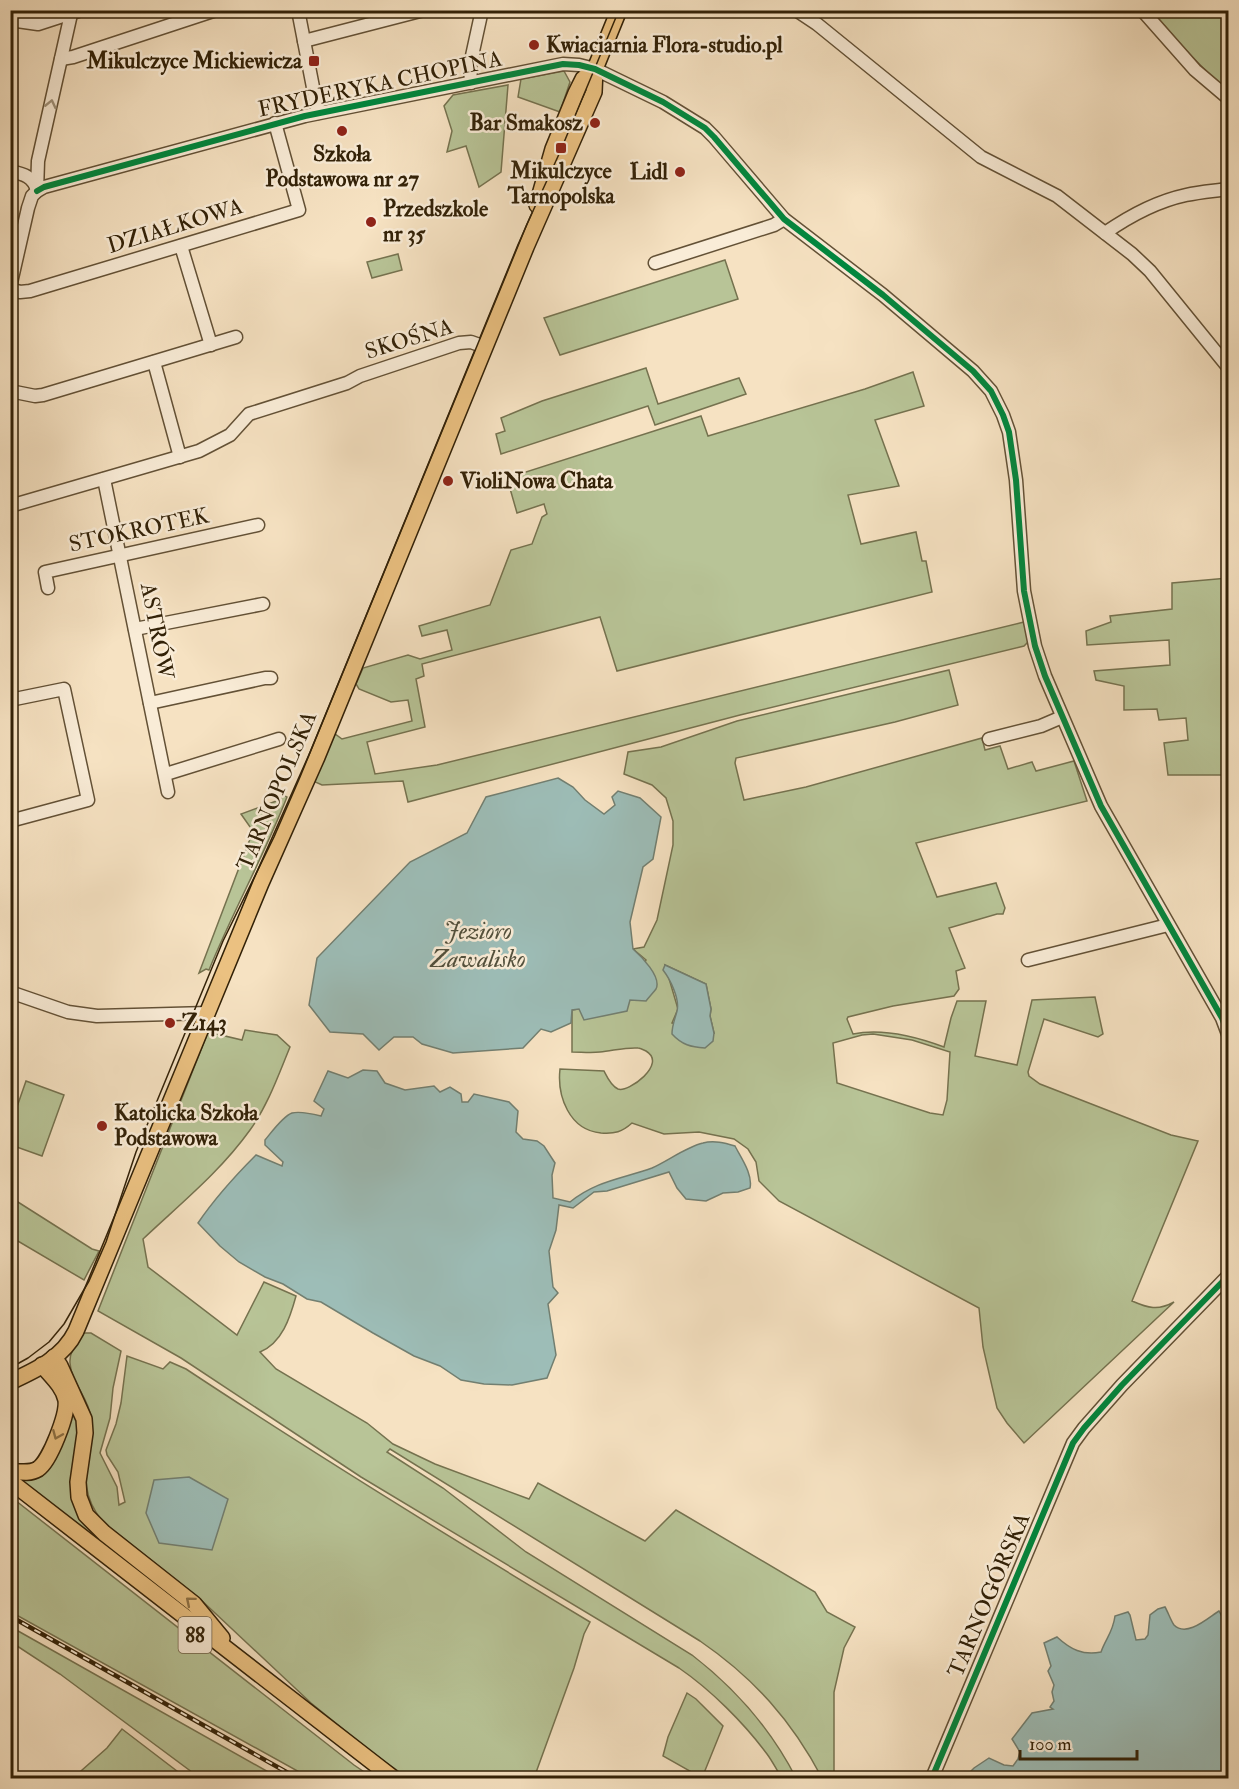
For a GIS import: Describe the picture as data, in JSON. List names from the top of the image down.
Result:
{
  "streets": {
    "main road": ["TARNOPOLSKA", "88"],
    "street": [
      "FRYDERYKA CHOPINA",
      "DZIAŁKOWA",
      "SKOŚNA",
      "STOKROTEK",
      "ASTRÓW",
      "TARNOGÓRSKA"
    ]
  },
  "crossings": [
    ["FRYDERYKA CHOPINA", "DZIAŁKOWA"],
    ["FRYDERYKA CHOPINA", "TARNOPOLSKA"],
    ["SKOŚNA", "ASTRÓW"],
    ["SKOŚNA", "TARNOPOLSKA"],
    ["STOKROTEK", "ASTRÓW"]
  ],
  "water": ["Jezioro Zawalisko"],
  "places": {
    "other": [
      "Kwiaciarnia Flora-studio.pl",
      "Bar Smakosz",
      "Szkoła Podstawowa nr 27",
      "Lidl",
      "Przedszkole nr 35",
      "VioliNowa Chata",
      "Z143",
      "Katolicka Szkoła Podstawowa"
    ],
    "transit": ["Mikulczyce Mickiewicza", "Mikulczyce Tarnopolska"]
  },
  "scale_bar": "100 m"
}
